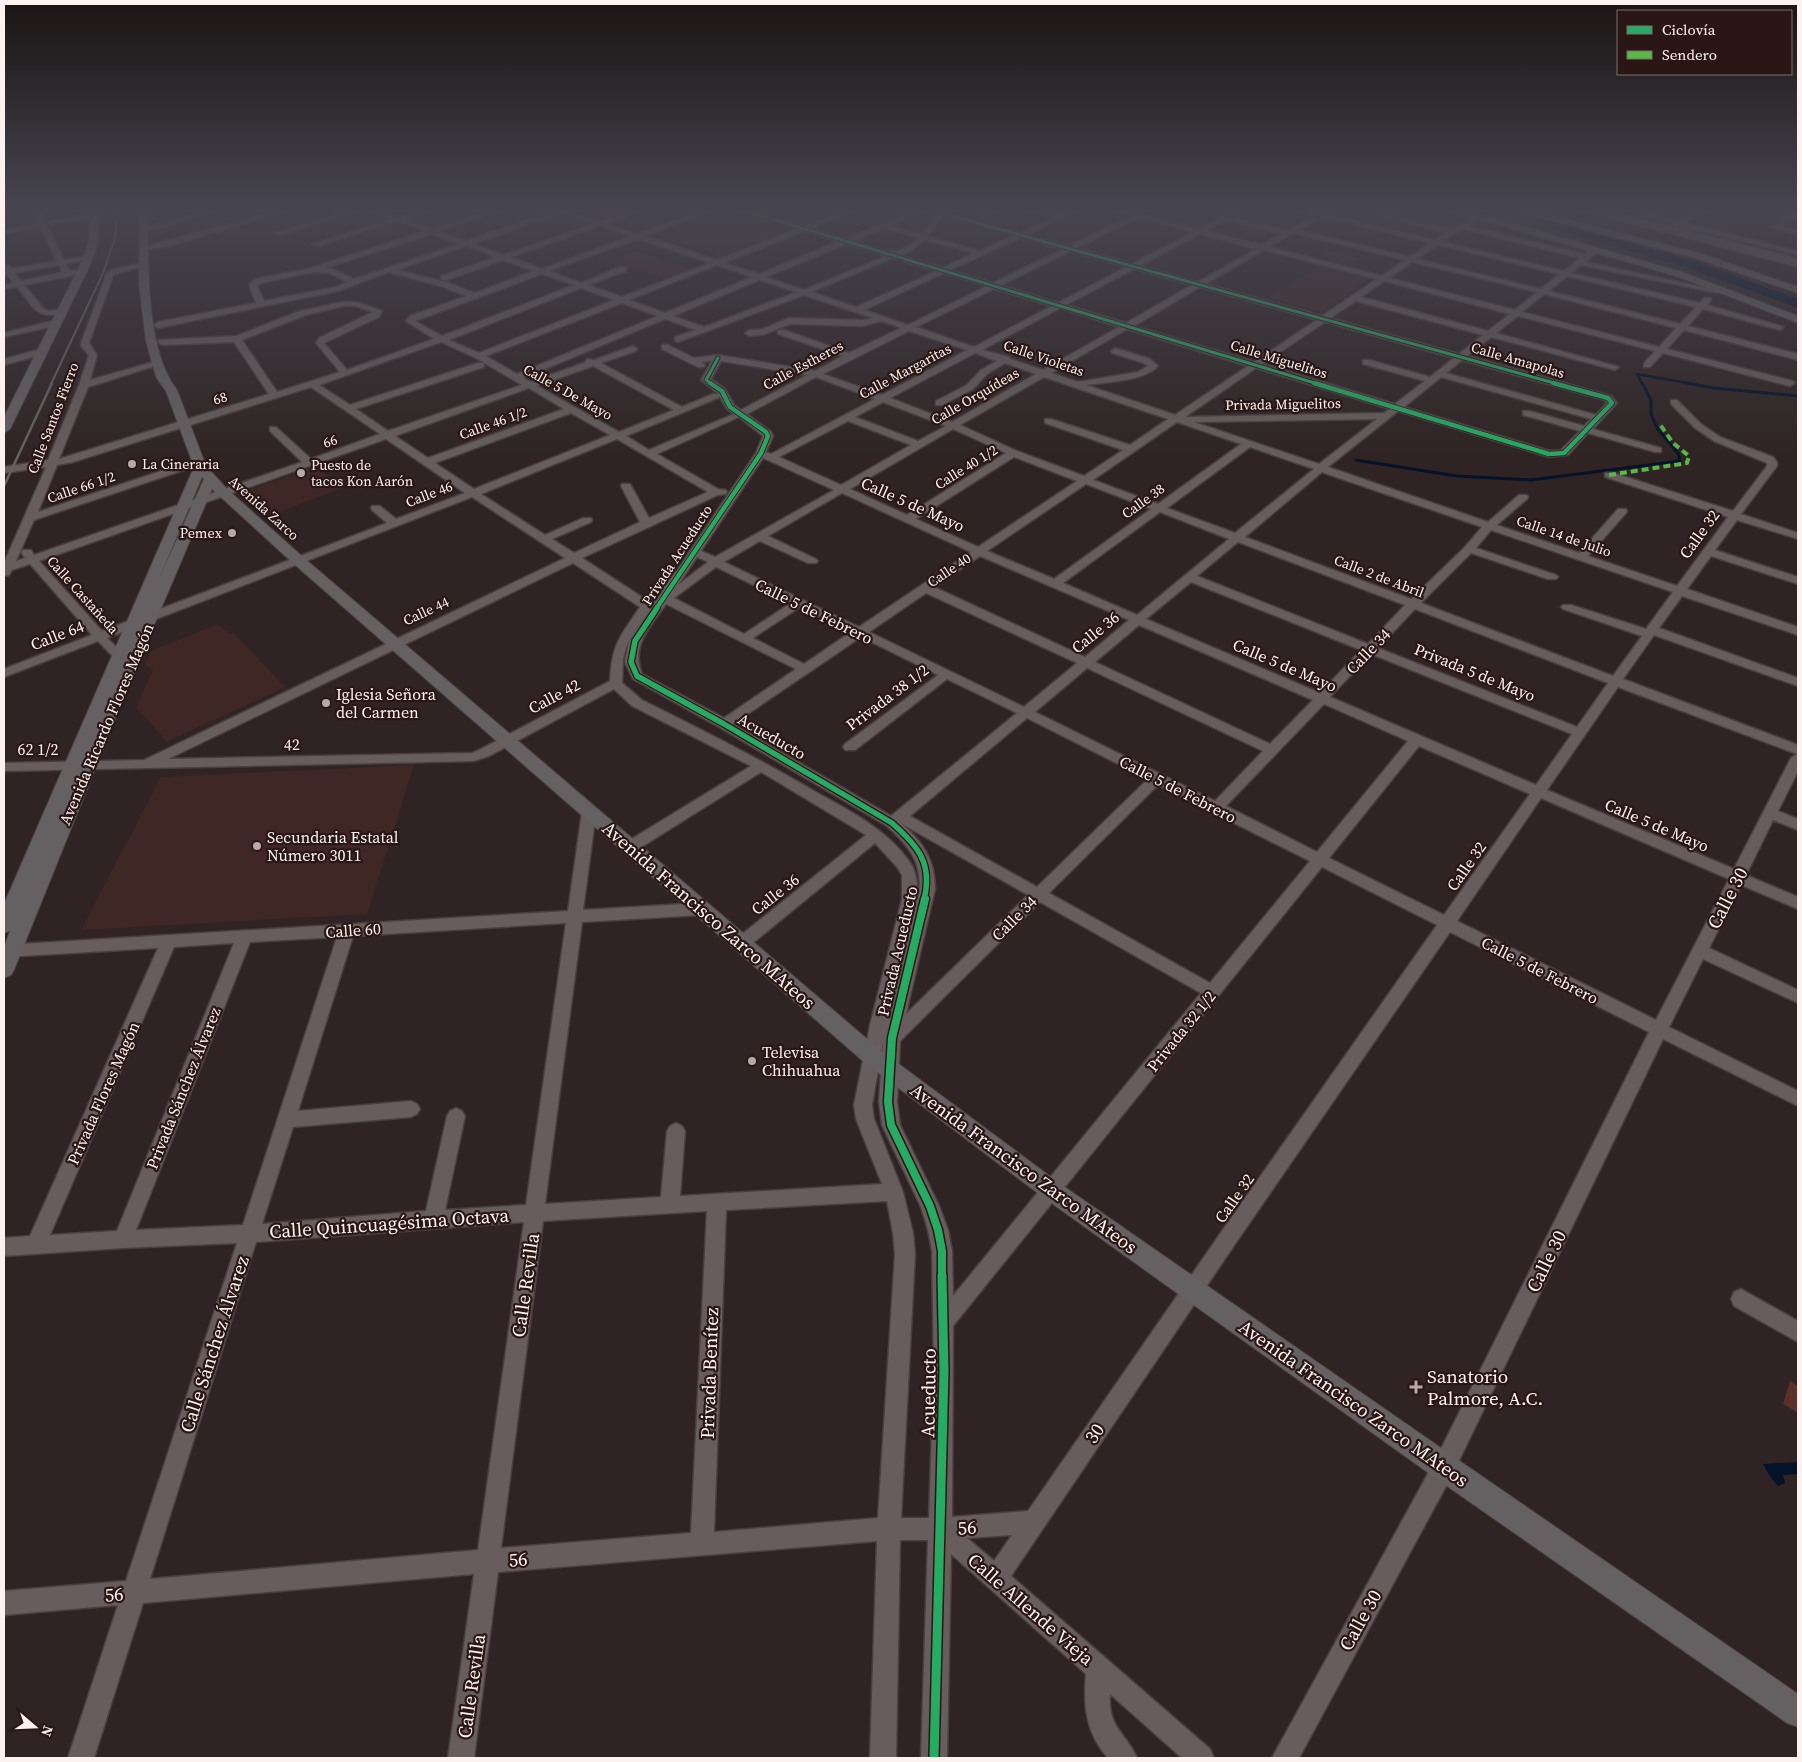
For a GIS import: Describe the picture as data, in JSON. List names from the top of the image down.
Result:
{
  "streets": {
    "main road": ["Avenida Zarco", "Avenida Ricardo Flores Magón", "Avenida Francisco Zarco MAteos"],
    "street": [
      "Calle Violetas",
      "Calle Miguelitos",
      "Calle Amapolas",
      "Calle Estheres",
      "Calle Margaritas",
      "Calle 5 De Mayo",
      "Calle Orquídeas",
      "68",
      "Privada Miguelitos",
      "Calle Santos Fierro",
      "Calle 46 1/2",
      "66",
      "Calle 40 1/2",
      "Calle 66 1/2",
      "Calle 46",
      "Calle 38",
      "Calle 5 de Mayo",
      "Calle 32",
      "Calle 14 de Julio",
      "Privada Acueducto",
      "Calle 40",
      "Calle 2 de Abril",
      "Calle Castañeda",
      "Calle 44",
      "Calle 5 de Febrero",
      "Calle 36",
      "Calle 64",
      "Calle 34",
      "Privada 5 de Mayo",
      "Calle 42",
      "Privada 38 1/2",
      "Acueducto",
      "42",
      "62 1/2",
      "Calle 30",
      "Calle 60",
      "Privada 32 1/2",
      "Privada Sánchez Álvarez",
      "Privada Flores Magón",
      "Calle Quincuagésima Octava",
      "Calle Revilla",
      "Calle Sánchez Álvarez",
      "Privada Benítez",
      "30",
      "56",
      "Calle Allende Vieja"
    ]
  },
  "crossings": [
    ["Calle Violetas", "Calle Estheres"],
    ["Calle Violetas", "Calle Margaritas"],
    ["Calle Violetas", "Calle Orquídeas"],
    ["Calle Violetas", "Privada Miguelitos"],
    ["Calle Violetas", "Calle 38"],
    ["Calle Violetas", "Calle 14 de Julio"],
    ["Calle Violetas", "Calle 40"],
    ["Calle Violetas", "Calle 36"],
    ["Calle Miguelitos", "Calle Margaritas"],
    ["Calle Miguelitos", "Calle Orquídeas"],
    ["Calle Miguelitos", "Calle 40"],
    ["Calle Miguelitos", "Calle 36"],
    ["Calle Amapolas", "Calle 40"],
    ["Calle Amapolas", "Calle 36"],
    ["Calle Estheres", "Calle 5 De Mayo"],
    ["Calle Margaritas", "Calle 5 de Mayo"],
    ["Calle Margaritas", "Privada Acueducto"],
    ["Calle 5 De Mayo", "68"],
    ["Calle 5 De Mayo", "Calle 46 1/2"],
    ["Calle 5 De Mayo", "66"],
    ["Calle 5 De Mayo", "Calle 46"],
    ["Calle 5 De Mayo", "Privada Acueducto"],
    ["Calle 5 De Mayo", "Calle 44"],
    ["Calle Orquídeas", "Calle 5 de Mayo"],
    ["Calle Orquídeas", "Privada Acueducto"],
    ["Calle Orquídeas", "Calle 2 de Abril"],
    ["Calle Orquídeas", "Calle 5 de Febrero"],
    ["68", "Calle Santos Fierro"],
    ["68", "Avenida Zarco"],
    ["Privada Miguelitos", "Calle 40"],
    ["Privada Miguelitos", "Calle 36"],
    ["Calle Santos Fierro", "66"],
    ["Calle Santos Fierro", "Calle 66 1/2"],
    ["Calle Santos Fierro", "Calle Castañeda"],
    ["66", "Avenida Zarco"],
    ["66", "Calle Castañeda"],
    ["66", "Avenida Ricardo Flores Magón"],
    ["Calle 40 1/2", "Calle 5 de Mayo"],
    ["Calle 40 1/2", "Calle 2 de Abril"],
    ["Calle 66 1/2", "Avenida Zarco"],
    ["Calle 66 1/2", "Avenida Ricardo Flores Magón"],
    ["Calle 46", "Avenida Zarco"],
    ["Calle 46", "Calle 64"],
    ["Calle 46", "Avenida Ricardo Flores Magón"],
    ["Calle 46", "Avenida Francisco Zarco MAteos"],
    ["Calle 38", "Calle 5 de Mayo"],
    ["Calle 38", "Calle 2 de Abril"],
    ["Calle 5 de Mayo", "Calle 32"],
    ["Calle 5 de Mayo", "Privada Acueducto"],
    ["Calle 5 de Mayo", "Calle 40"],
    ["Calle 5 de Mayo", "Calle 36"],
    ["Calle 5 de Mayo", "Calle 34"],
    ["Calle 5 de Mayo", "Calle 30"],
    ["Calle 5 de Mayo", "Privada 32 1/2"],
    ["Avenida Zarco", "Avenida Ricardo Flores Magón"],
    ["Avenida Zarco", "Avenida Francisco Zarco MAteos"],
    ["Calle 32", "Calle 14 de Julio"],
    ["Calle 32", "Calle 2 de Abril"],
    ["Calle 32", "Calle 5 de Febrero"],
    ["Calle 32", "Privada 5 de Mayo"],
    ["Calle 32", "Avenida Francisco Zarco MAteos"],
    ["Calle 32", "30"],
    ["Calle 14 de Julio", "Calle 36"],
    ["Calle 14 de Julio", "Calle 34"],
    ["Privada Acueducto", "Calle 44"],
    ["Privada Acueducto", "Calle 5 de Febrero"],
    ["Privada Acueducto", "Calle 36"],
    ["Privada Acueducto", "Calle 34"],
    ["Privada Acueducto", "Calle 42"],
    ["Privada Acueducto", "Acueducto"],
    ["Privada Acueducto", "Avenida Francisco Zarco MAteos"],
    ["Calle 40", "Calle 2 de Abril"],
    ["Calle 40", "Calle 5 de Febrero"],
    ["Calle 40", "Acueducto"],
    ["Calle 2 de Abril", "Calle 36"],
    ["Calle 2 de Abril", "Calle 34"],
    ["Calle Castañeda", "Calle 64"],
    ["Calle Castañeda", "Avenida Ricardo Flores Magón"],
    ["Calle 44", "42"],
    ["Calle 44", "Avenida Francisco Zarco MAteos"],
    ["Calle 5 de Febrero", "Calle 36"],
    ["Calle 5 de Febrero", "Calle 34"],
    ["Calle 5 de Febrero", "Privada 38 1/2"],
    ["Calle 5 de Febrero", "Calle 30"],
    ["Calle 5 de Febrero", "Privada 32 1/2"],
    ["Calle 36", "Privada 5 de Mayo"],
    ["Calle 36", "Acueducto"],
    ["Calle 36", "Avenida Francisco Zarco MAteos"],
    ["Calle 64", "Avenida Ricardo Flores Magón"],
    ["Calle 34", "Privada 5 de Mayo"],
    ["Calle 34", "Acueducto"],
    ["Calle 42", "Acueducto"],
    ["Calle 42", "42"],
    ["Calle 42", "Avenida Francisco Zarco MAteos"],
    ["Avenida Ricardo Flores Magón", "42"],
    ["Avenida Ricardo Flores Magón", "62 1/2"],
    ["Avenida Ricardo Flores Magón", "Calle 60"],
    ["Acueducto", "Avenida Francisco Zarco MAteos"],
    ["Acueducto", "Privada 32 1/2"],
    ["Acueducto", "Calle Quincuagésima Octava"],
    ["Acueducto", "56"],
    ["Acueducto", "Calle Allende Vieja"],
    ["42", "62 1/2"],
    ["42", "Avenida Francisco Zarco MAteos"],
    ["Calle 30", "Avenida Francisco Zarco MAteos"],
    ["Avenida Francisco Zarco MAteos", "Calle 60"],
    ["Avenida Francisco Zarco MAteos", "Privada 32 1/2"],
    ["Avenida Francisco Zarco MAteos", "Calle Revilla"],
    ["Avenida Francisco Zarco MAteos", "30"],
    ["Calle 60", "Privada Sánchez Álvarez"],
    ["Calle 60", "Privada Flores Magón"],
    ["Calle 60", "Calle Revilla"],
    ["Calle 60", "Calle Sánchez Álvarez"],
    ["Privada Sánchez Álvarez", "Calle Quincuagésima Octava"],
    ["Privada Flores Magón", "Calle Quincuagésima Octava"],
    ["Calle Quincuagésima Octava", "Calle Revilla"],
    ["Calle Quincuagésima Octava", "Calle Sánchez Álvarez"],
    ["Calle Quincuagésima Octava", "Privada Benítez"],
    ["Calle Revilla", "56"],
    ["Calle Sánchez Álvarez", "56"],
    ["Privada Benítez", "56"],
    ["30", "56"],
    ["30", "Calle Allende Vieja"],
    ["56", "Calle Allende Vieja"]
  ],
  "places": {
    "other": [
      "La Cineraria",
      "Puesto de tacos Kon Aarón",
      "Pemex",
      "Iglesia Señora del Carmen",
      "Secundaria Estatal Número 3011",
      "Televisa Chihuahua"
    ],
    "health": ["Sanatorio Palmore, A.C."]
  },
  "legend": ["Ciclovía", "Sendero"],
  "north": "right"
}
